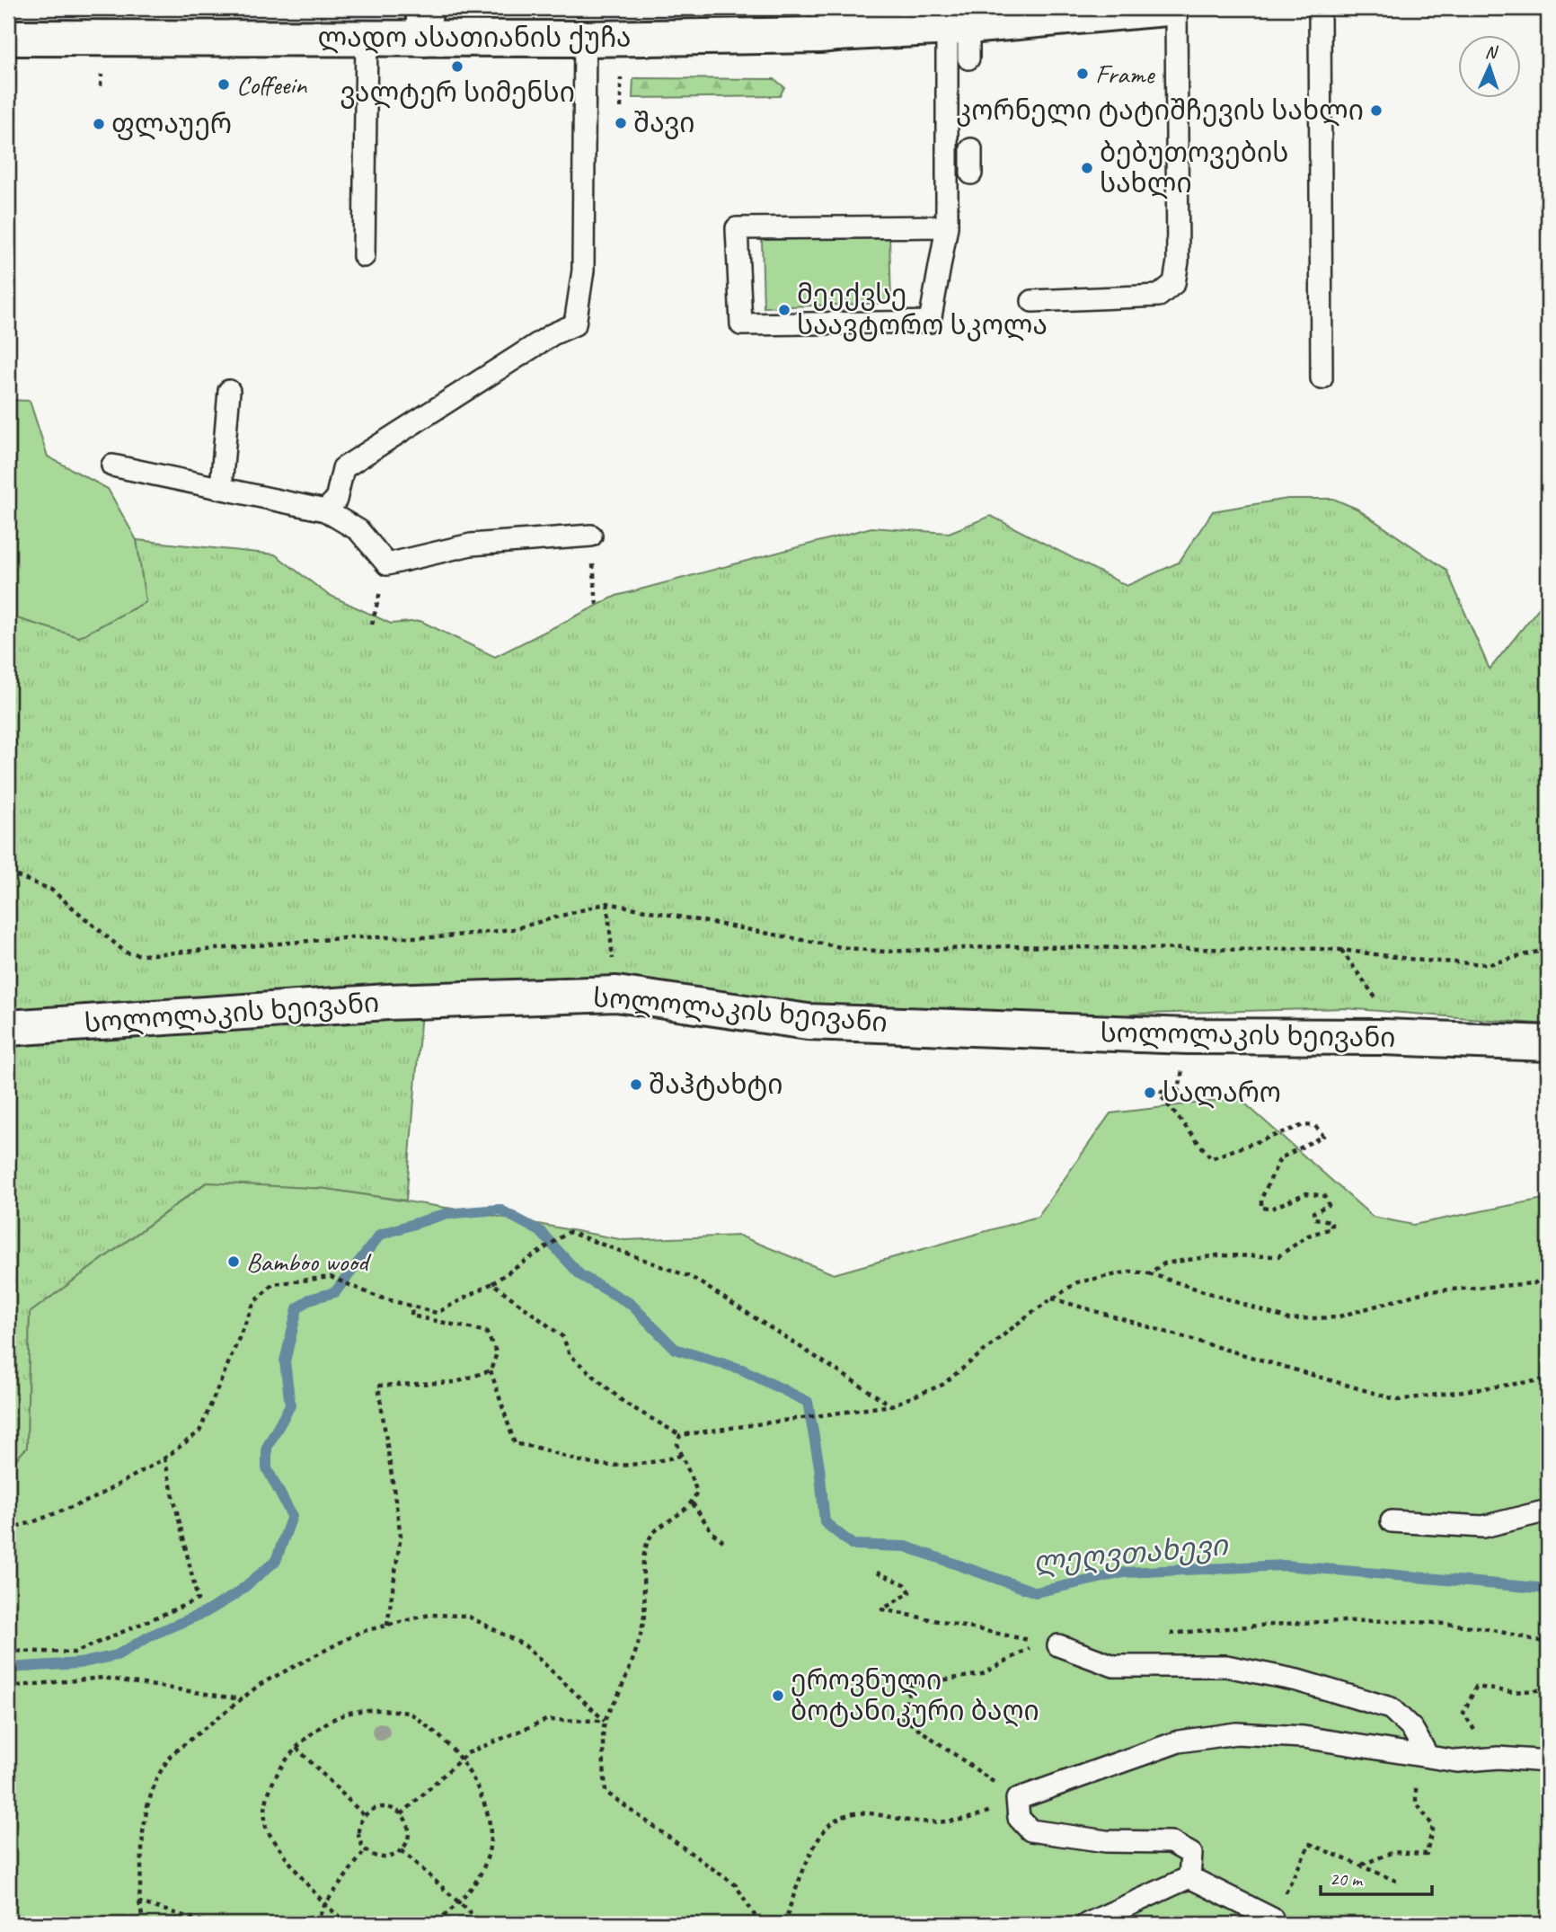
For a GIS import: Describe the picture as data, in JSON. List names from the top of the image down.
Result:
{
  "streets": {
    "street": ["ლადო ასათიანის ქუჩა", "სოლოლაკის ხეივანი"]
  },
  "water": ["ლეღვთახევი"],
  "places": [
    "ვალტერ სიმენსი",
    "Frame",
    "Coffeein",
    "კორნელი ტატიშჩევის სახლი",
    "შავი",
    "ფლაუერ",
    "ბებუთოვების სახლი",
    "მეექვსე საავტორო სკოლა",
    "შაჰტახტი",
    "სალარო",
    "Bamboo wood",
    "ეროვნული ბოტანიკური ბაღი"
  ],
  "scale_bar": "20 m",
  "north": "top"
}
